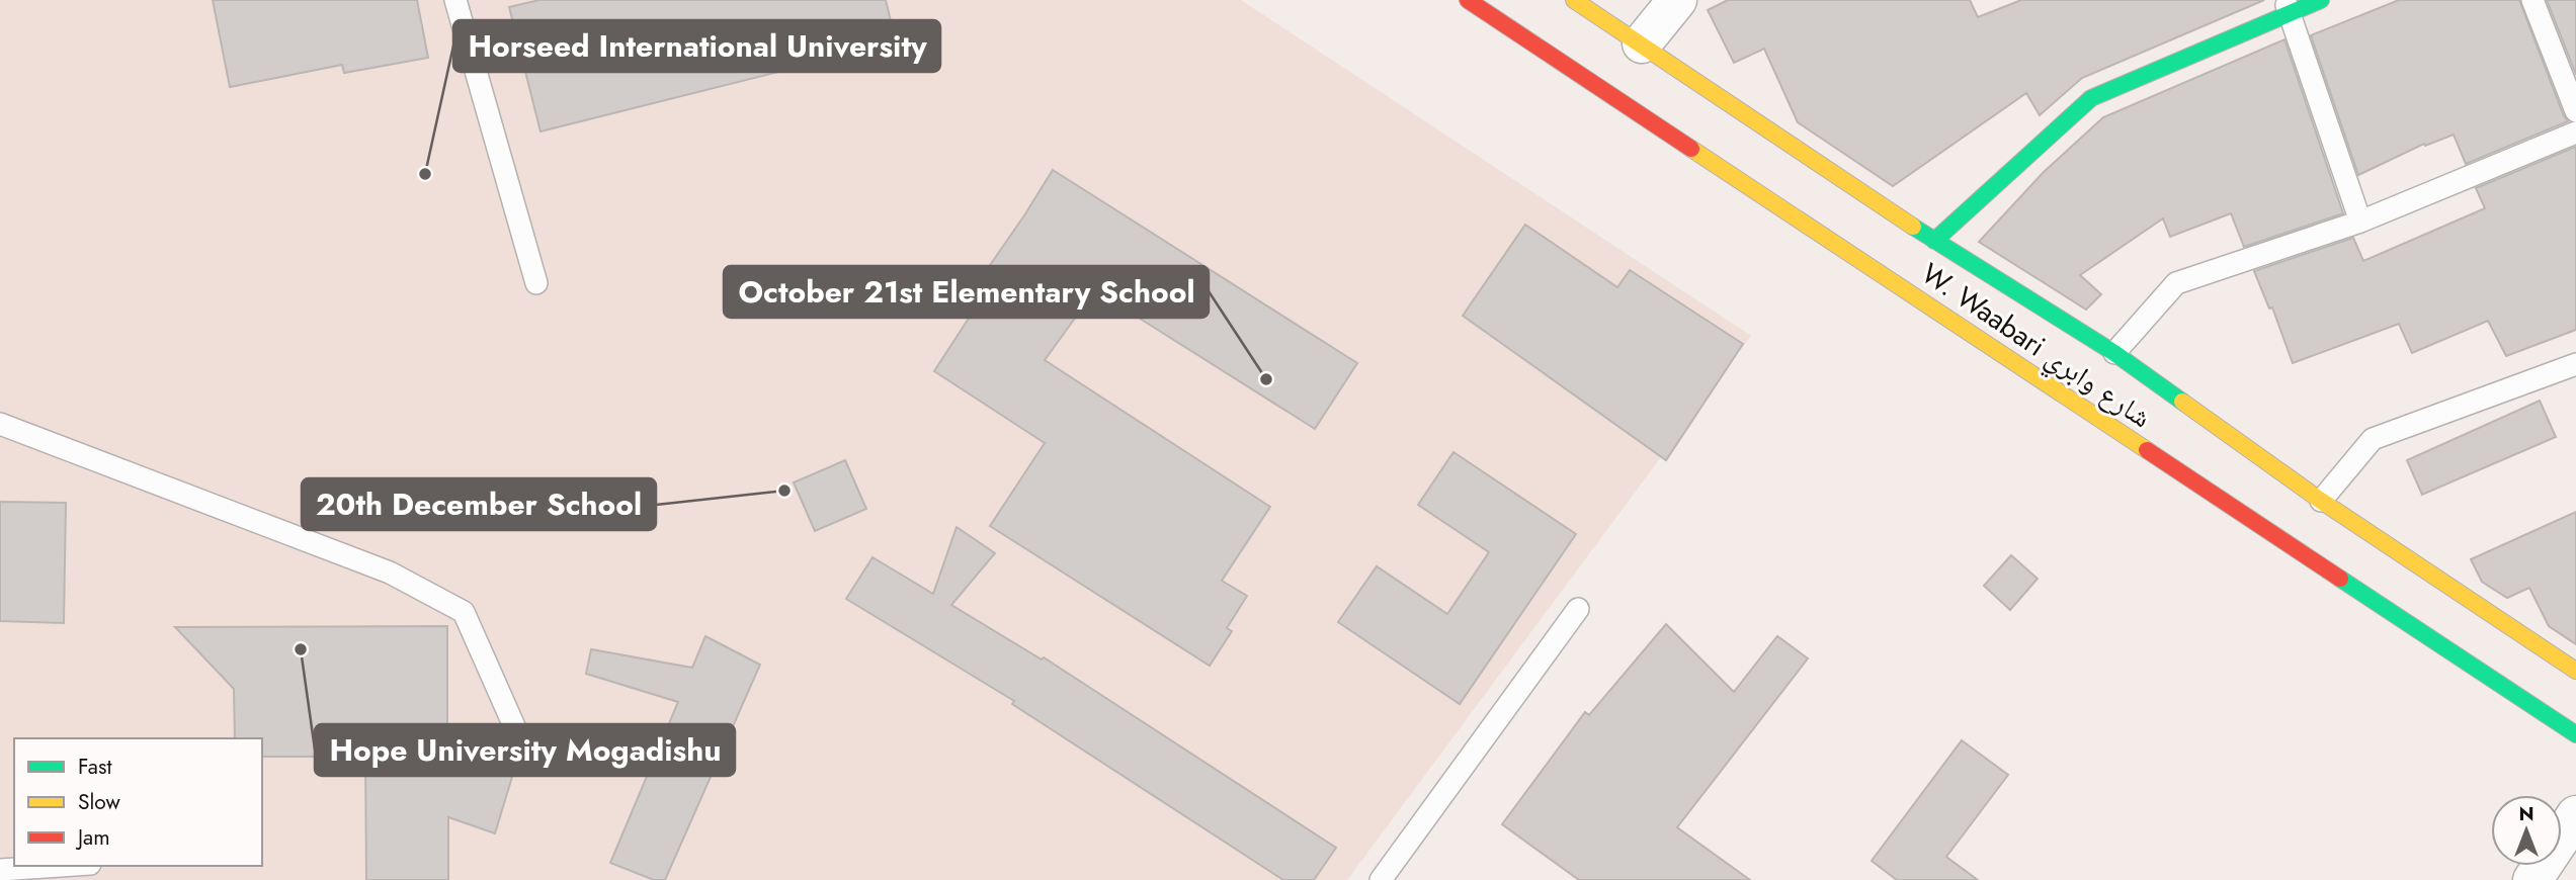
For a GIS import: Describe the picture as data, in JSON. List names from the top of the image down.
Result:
{
  "streets": {
    "main road": ["W. Waabari شارع وابري"]
  },
  "places": [
    "Horseed International University",
    "October 21st Elementary School",
    "20th December School",
    "Hope University Mogadishu"
  ],
  "legend": ["Fast", "Slow", "Jam"],
  "north": "top"
}
